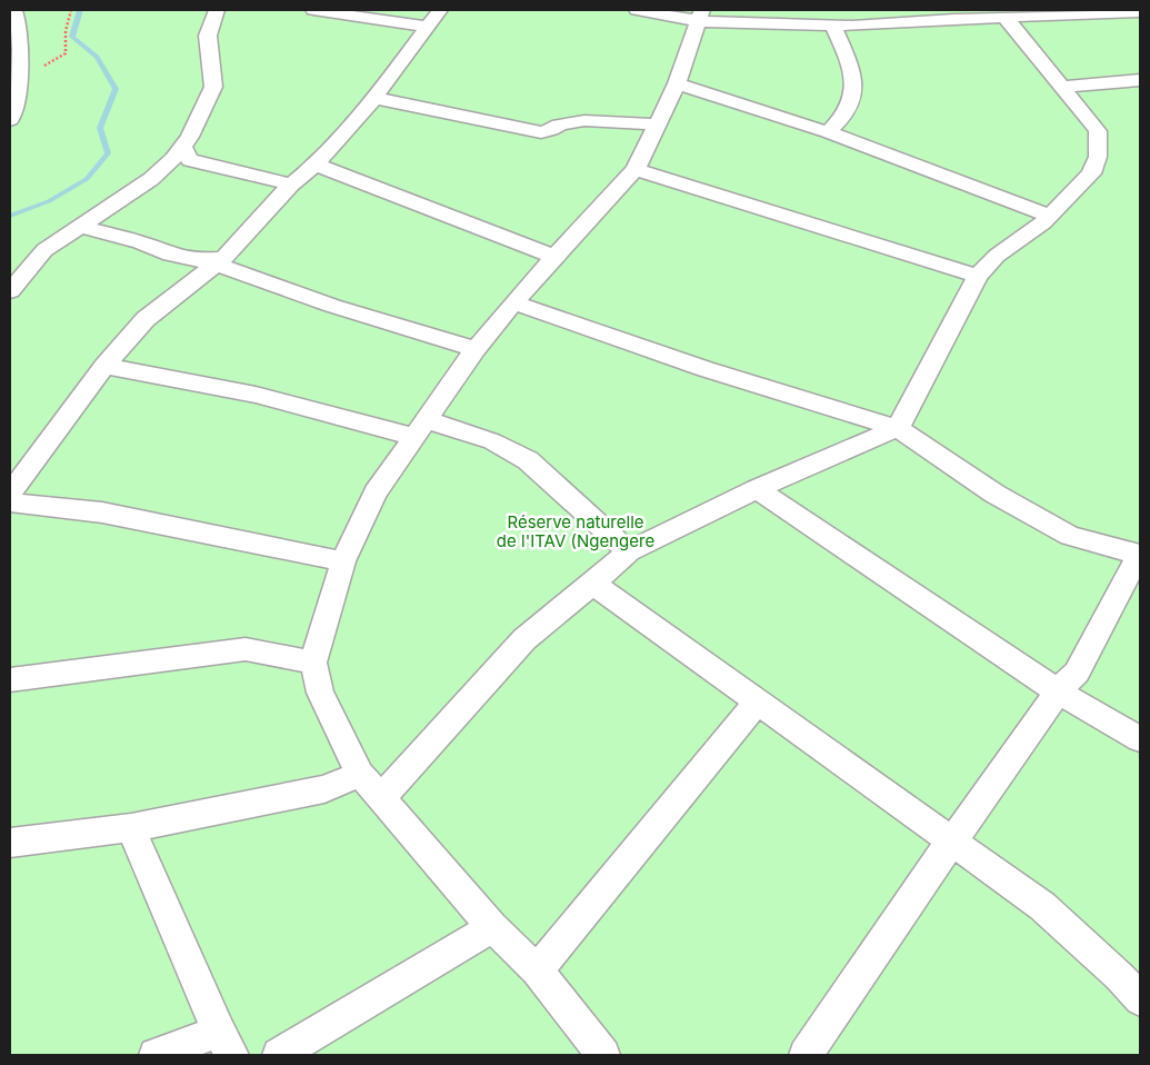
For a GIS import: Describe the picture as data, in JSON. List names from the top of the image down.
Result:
{
  "parks": ["Réserve naturelle de l'ITAV (Ngengere"]
}
